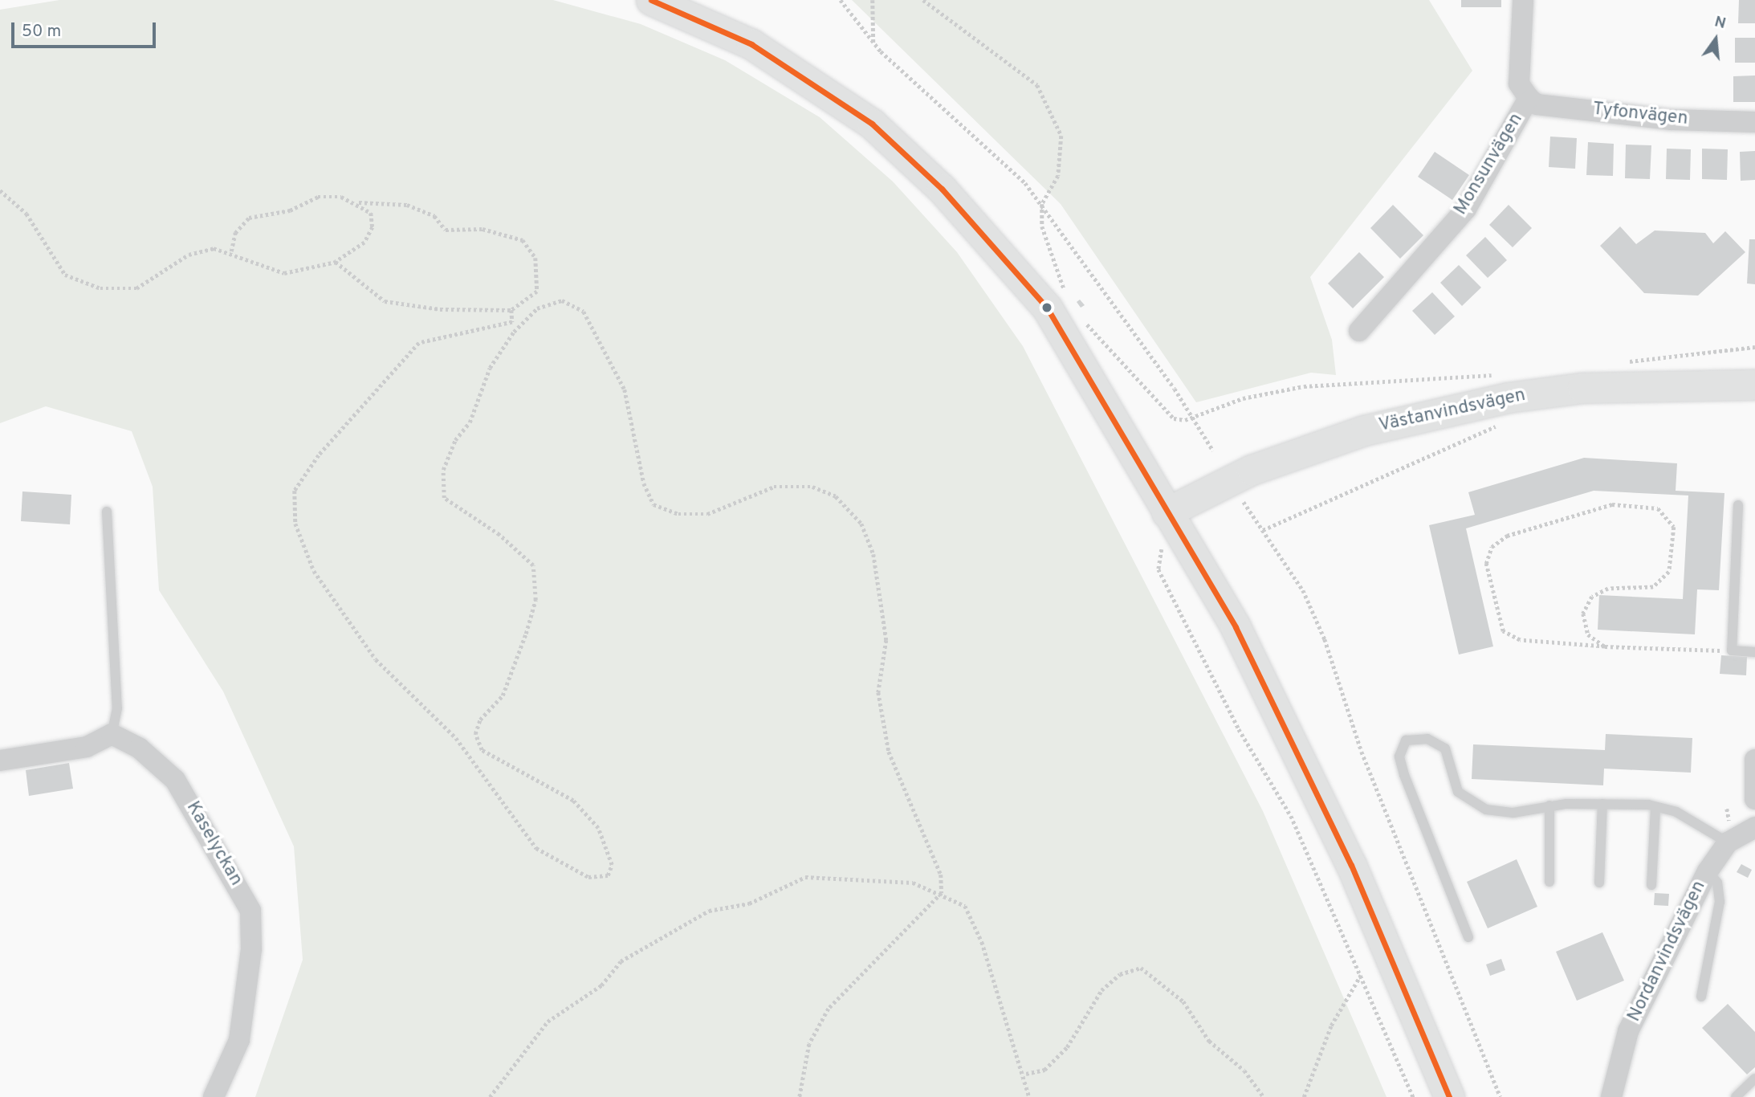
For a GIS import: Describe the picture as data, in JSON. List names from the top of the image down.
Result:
{
  "streets": {
    "main road": ["Västanvindsvägen"],
    "street": [
      "Tyfonvägen",
      "Monsunvägen",
      "Kaselyckan",
      "Nordanvindsvägen"
    ]
  },
  "crossings": [
    ["Tyfonvägen", "Monsunvägen"]
  ],
  "scale_bar": "50 m",
  "north": "top"
}
